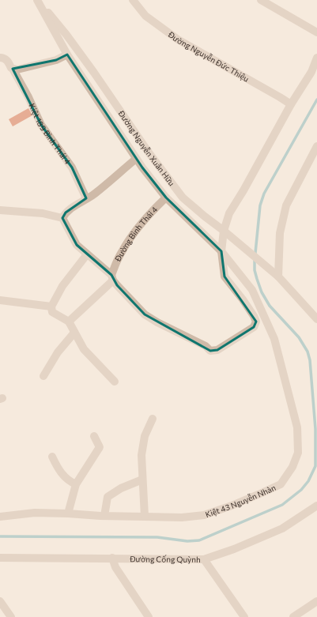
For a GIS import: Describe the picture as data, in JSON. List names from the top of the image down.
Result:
{
  "streets": {
    "street": [
      "Đường Nguyễn Đức Thiệu",
      "Kiệt 189 Bình Thái 4",
      "Đường Nguyễn Xuân Hữu",
      "Đường Bình Thái 4",
      "Kiệt 43 Nguyễn Nhàn",
      "Đường Cống Quỳnh"
    ]
  },
  "crossings": [
    ["Đường Nguyễn Xuân Hữu", "Đường Bình Thái 4"],
    ["Đường Nguyễn Xuân Hữu", "Kiệt 43 Nguyễn Nhàn"]
  ]
}
